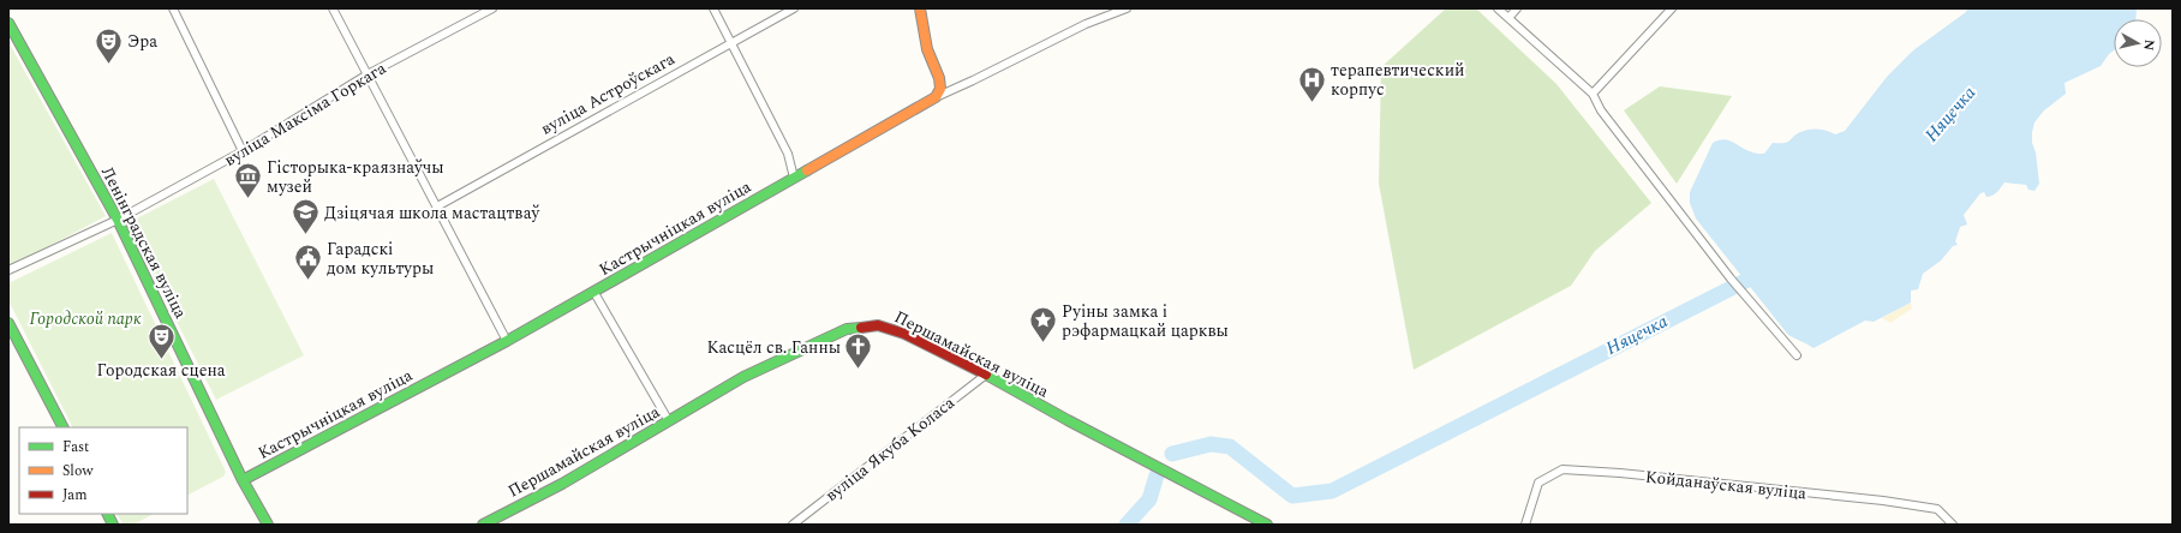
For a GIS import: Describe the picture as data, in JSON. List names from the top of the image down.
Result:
{
  "streets": {
    "street": [
      "вуліца Астроўскага",
      "вуліца Максіма Горкага",
      "Кастрычніцкая вуліца",
      "Ленінградская вуліца",
      "Першамайская вуліца",
      "вуліца Якуба Коласа",
      "Койданаўская вуліца"
    ]
  },
  "crossings": [
    ["вуліца Максіма Горкага", "Ленінградская вуліца"],
    ["Кастрычніцкая вуліца", "Ленінградская вуліца"],
    ["Першамайская вуліца", "вуліца Якуба Коласа"]
  ],
  "water": ["Няцечка"],
  "parks": ["Городской парк"],
  "places": {
    "theatre": ["Эра", "Городская сцена"],
    "hospital": ["терапевтический корпус"],
    "museum": ["Гісторыка-краязнаўчы музей"],
    "school or university": ["Дзіцячая школа мастацтваў"],
    "public building": ["Гарадскі дом культуры"],
    "place": ["Руіны замка і рэфармацкай царквы"],
    "church": ["Касцёл св. Ганны"]
  },
  "legend": ["Fast", "Slow", "Jam"],
  "north": "right"
}
